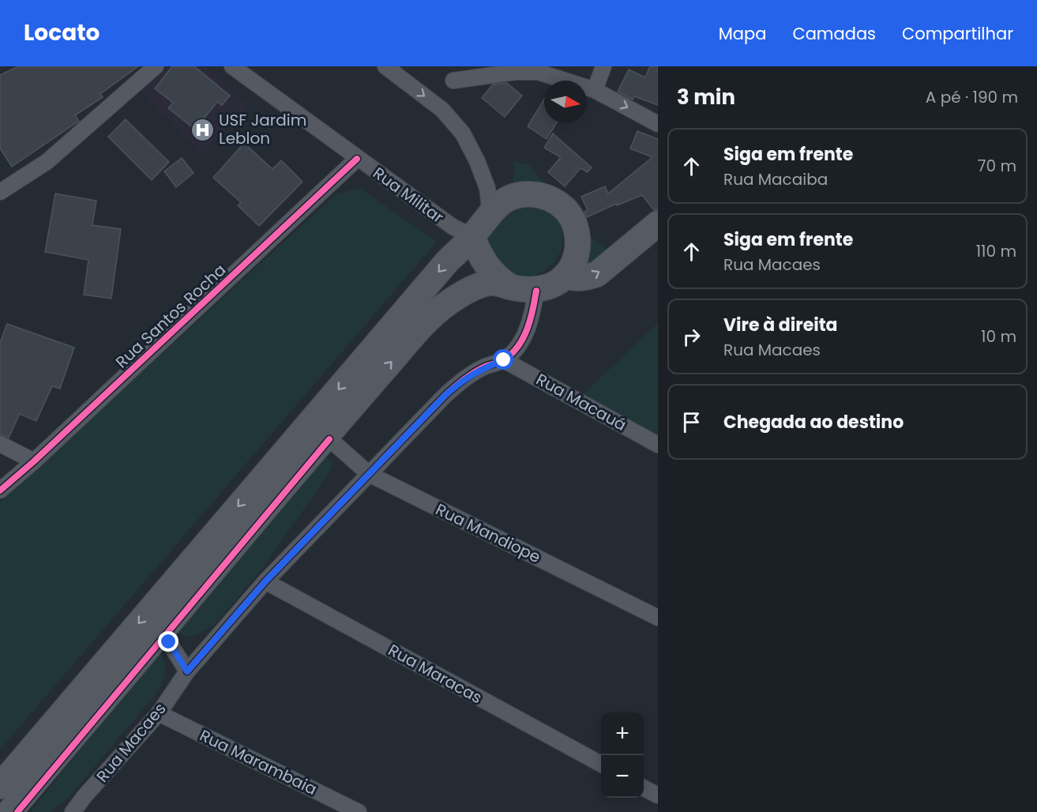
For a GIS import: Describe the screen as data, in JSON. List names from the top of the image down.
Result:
{
  "streets": {
    "street": [
      "Rua Militar",
      "Rua Santos Rocha",
      "Rua Macauá",
      "Rua Mandiope",
      "Rua Maracas",
      "Rua Macaes",
      "Rua Marambaia"
    ]
  },
  "crossings": [
    ["Rua Militar", "Rua Santos Rocha"],
    ["Rua Macauá", "Rua Macaes"],
    ["Rua Mandiope", "Rua Macaes"],
    ["Rua Maracas", "Rua Macaes"],
    ["Rua Macaes", "Rua Marambaia"]
  ],
  "places": {
    "hospital": ["USF Jardim Leblon"]
  },
  "north": "right",
  "page": {
    "header": "Locato",
    "nav": ["Mapa", "Camadas", "Compartilhar"],
    "heading": ["3 min", "A pé · 190 m"],
    "list": [
      ["Siga em frente", "Rua Macaiba", "70 m"],
      ["Siga em frente", "Rua Macaes", "110 m"],
      ["Vire à direita", "Rua Macaes", "10 m"],
      "Chegada ao destino"
    ],
    "map_buttons": ["+", "−"]
  }
}
